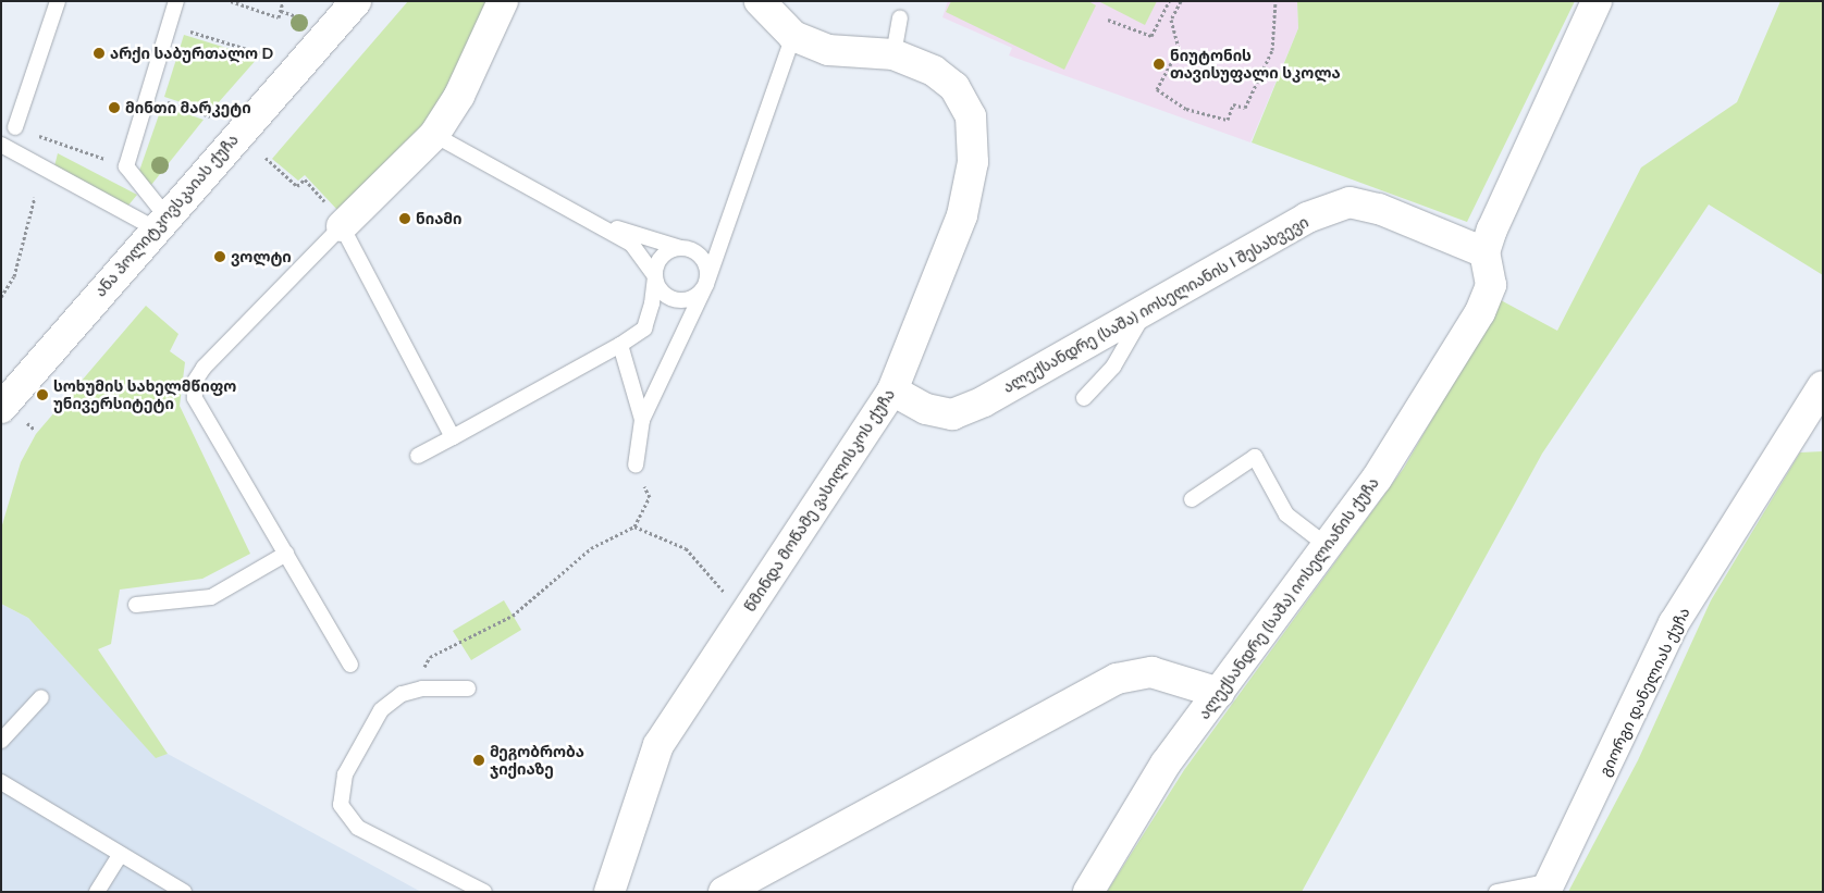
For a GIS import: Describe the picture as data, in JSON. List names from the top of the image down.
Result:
{
  "streets": {
    "street": [
      "ანა პოლიტკოვსკაიას ქუჩა",
      "ალექსანდრე (საშა) იოსელიანის I შესახვევი",
      "წმინდა მოწამე ვასილისკოს ქუჩა",
      "ალექსანდრე (საშა) იოსელიანის ქუჩა",
      "გიორგი დანელიას ქუჩა"
    ]
  },
  "crossings": [
    ["ალექსანდრე (საშა) იოსელიანის I შესახვევი", "წმინდა მოწამე ვასილისკოს ქუჩა"],
    ["ალექსანდრე (საშა) იოსელიანის I შესახვევი", "ალექსანდრე (საშა) იოსელიანის ქუჩა"]
  ],
  "places": [
    "არქი საბურთალო D",
    "ნიუტონის თავისუფალი სკოლა",
    "მინთი მარკეტი",
    "ნიამი",
    "ვოლტი",
    "სოხუმის სახელმწიფო უნივერსიტეტი",
    "მეგობრობა ჯიქიაზე"
  ]
}
